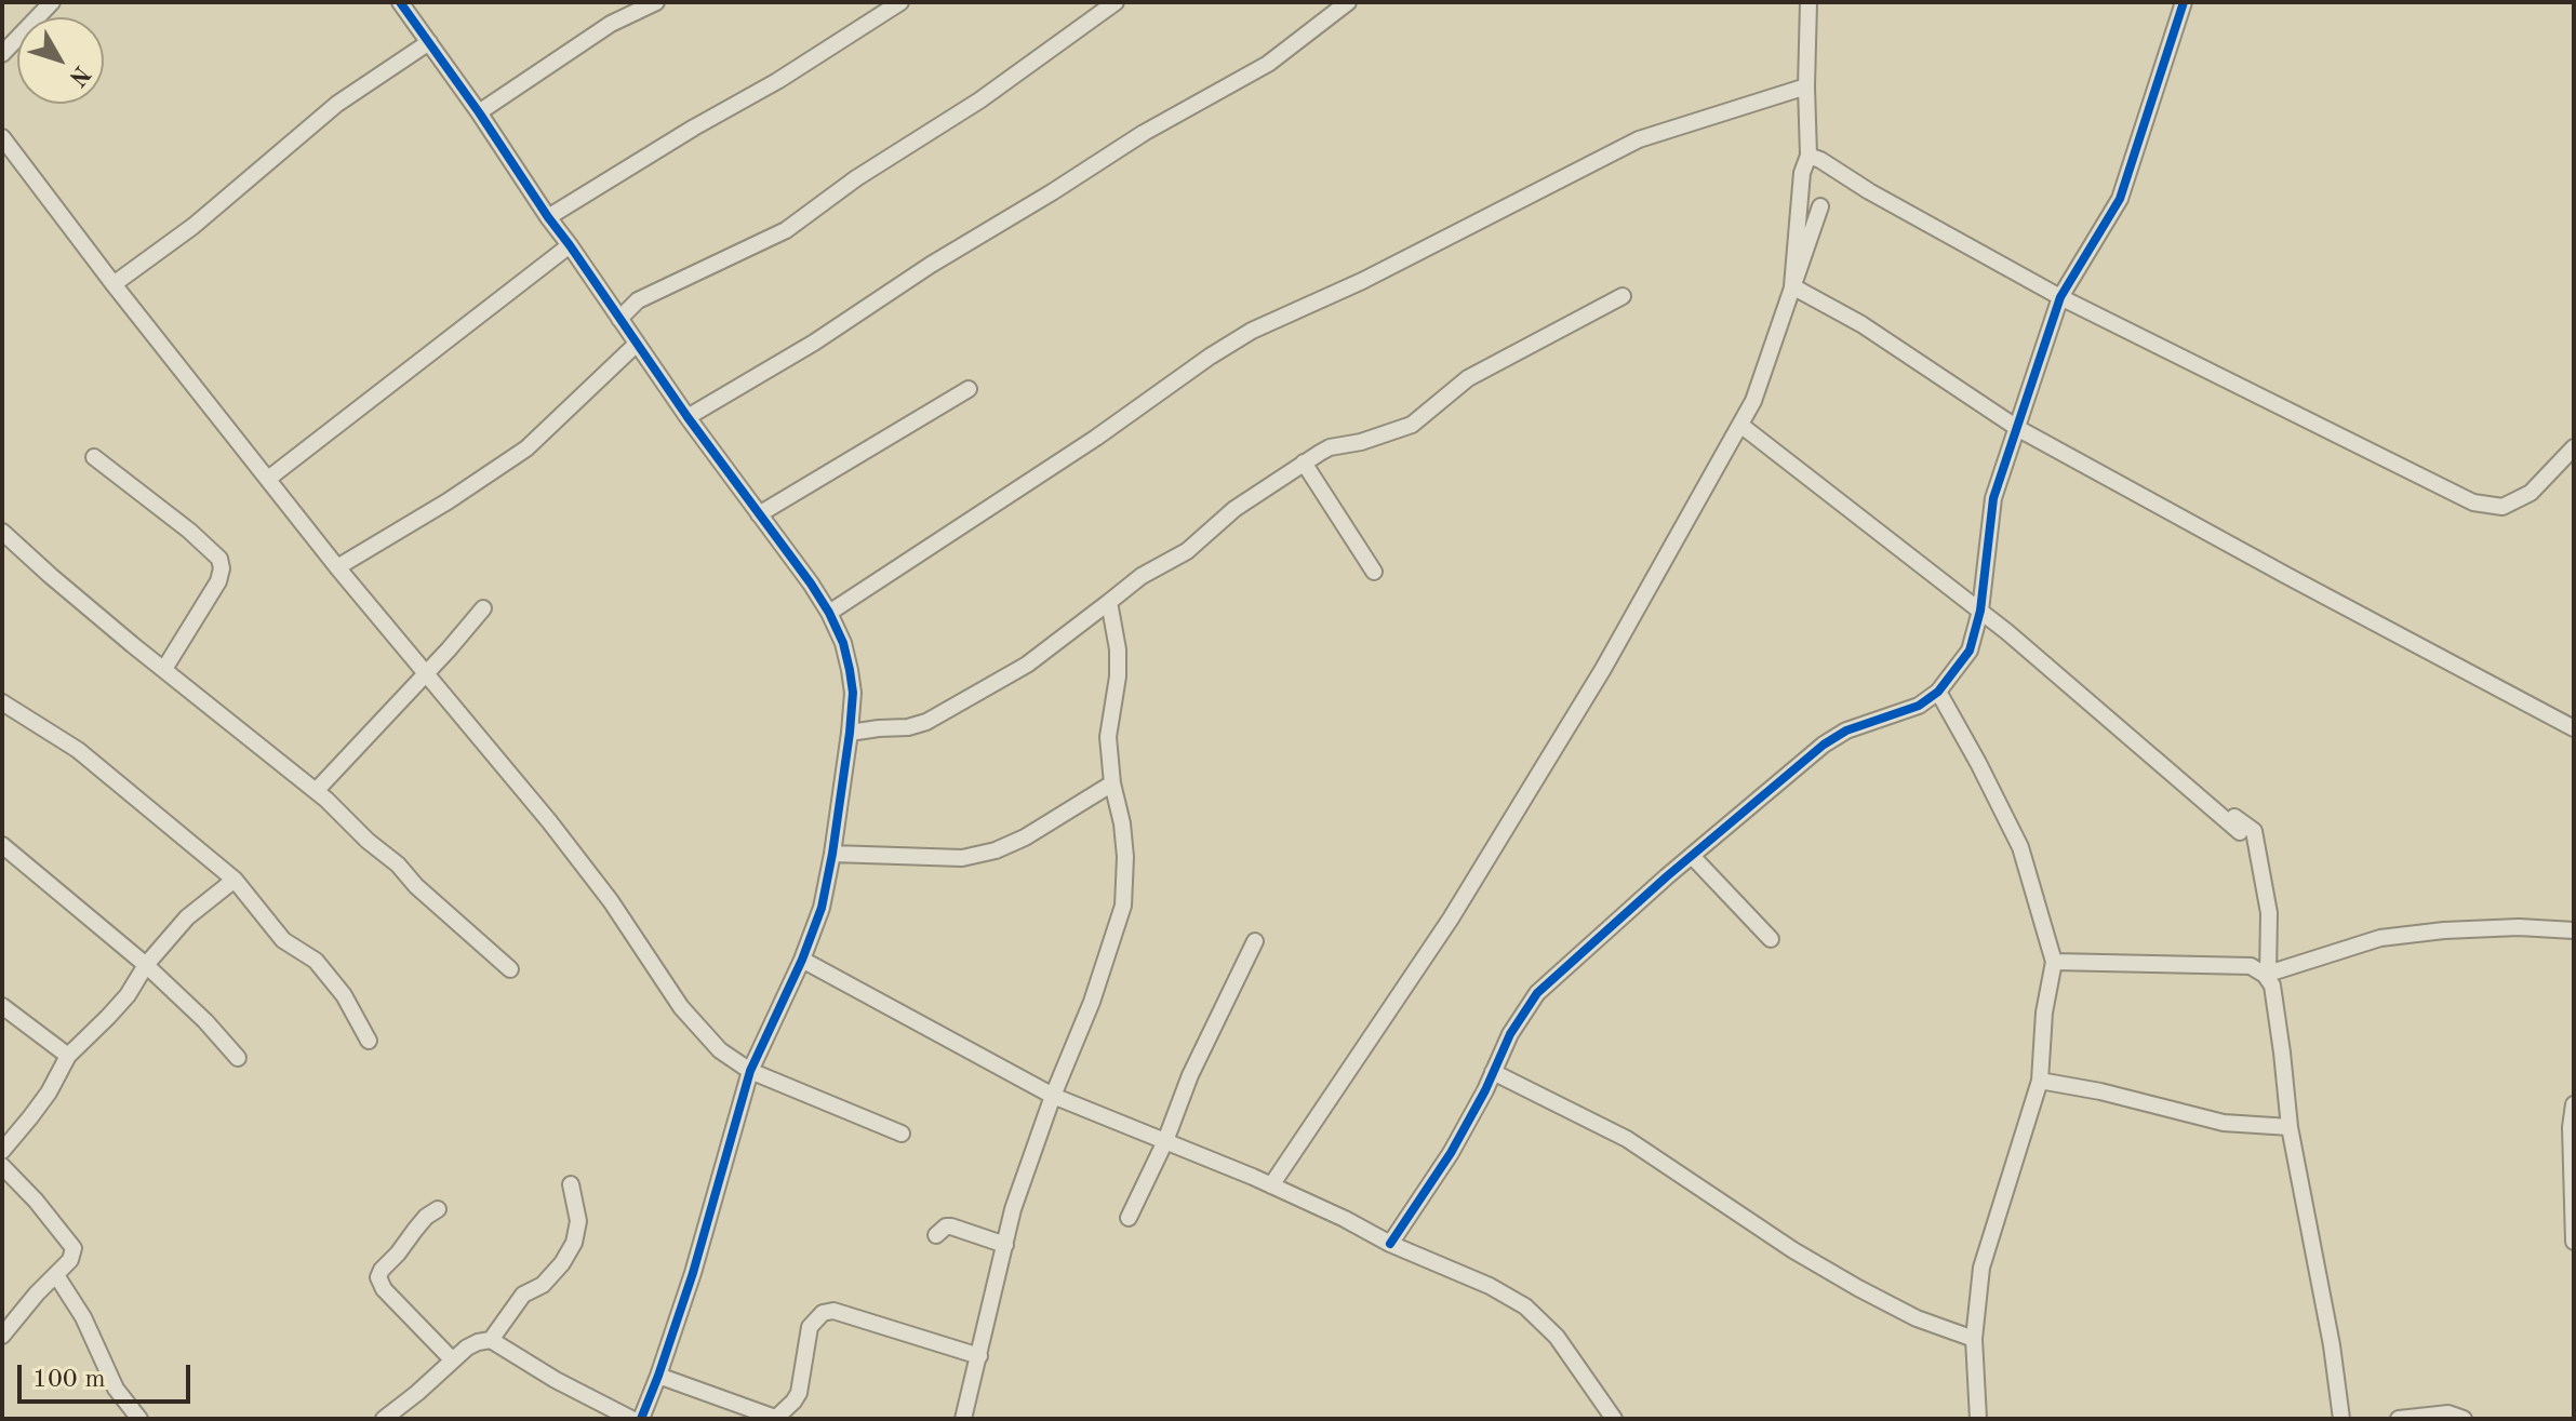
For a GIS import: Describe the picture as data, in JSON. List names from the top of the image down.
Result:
{
  "scale_bar": "100 m",
  "north": "bottom right"
}
